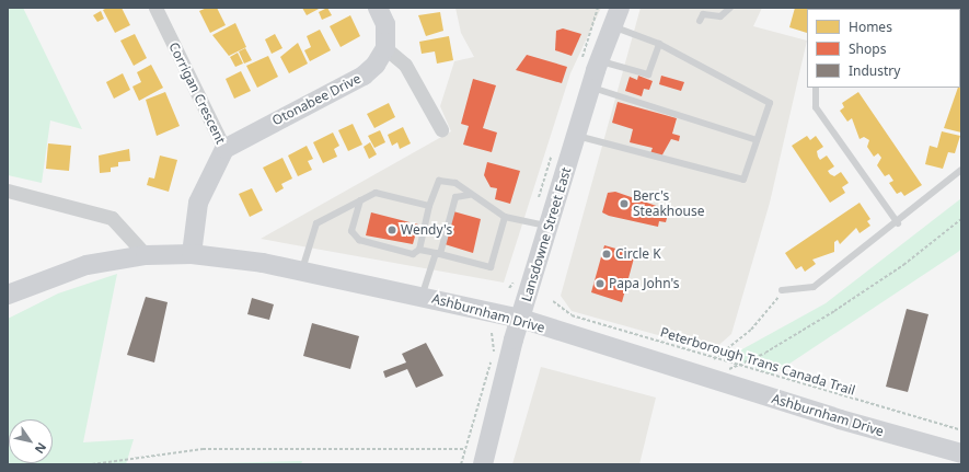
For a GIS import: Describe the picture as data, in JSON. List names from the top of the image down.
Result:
{
  "streets": {
    "main road": [
      "Corrigan Crescent",
      "Otonabee Drive",
      "Lansdowne Street East",
      "Ashburnham Drive"
    ],
    "path": ["Peterborough Trans Canada Trail"]
  },
  "crossings": [
    ["Corrigan Crescent", "Otonabee Drive"],
    ["Corrigan Crescent", "Ashburnham Drive"],
    ["Lansdowne Street East", "Ashburnham Drive"],
    ["Ashburnham Drive", "Peterborough Trans Canada Trail"]
  ],
  "places": [
    "Berc's Steakhouse",
    "Wendy's",
    "Circle K",
    "Papa John's"
  ],
  "legend": ["Homes", "Shops", "Industry"],
  "north": "bottom right"
}
